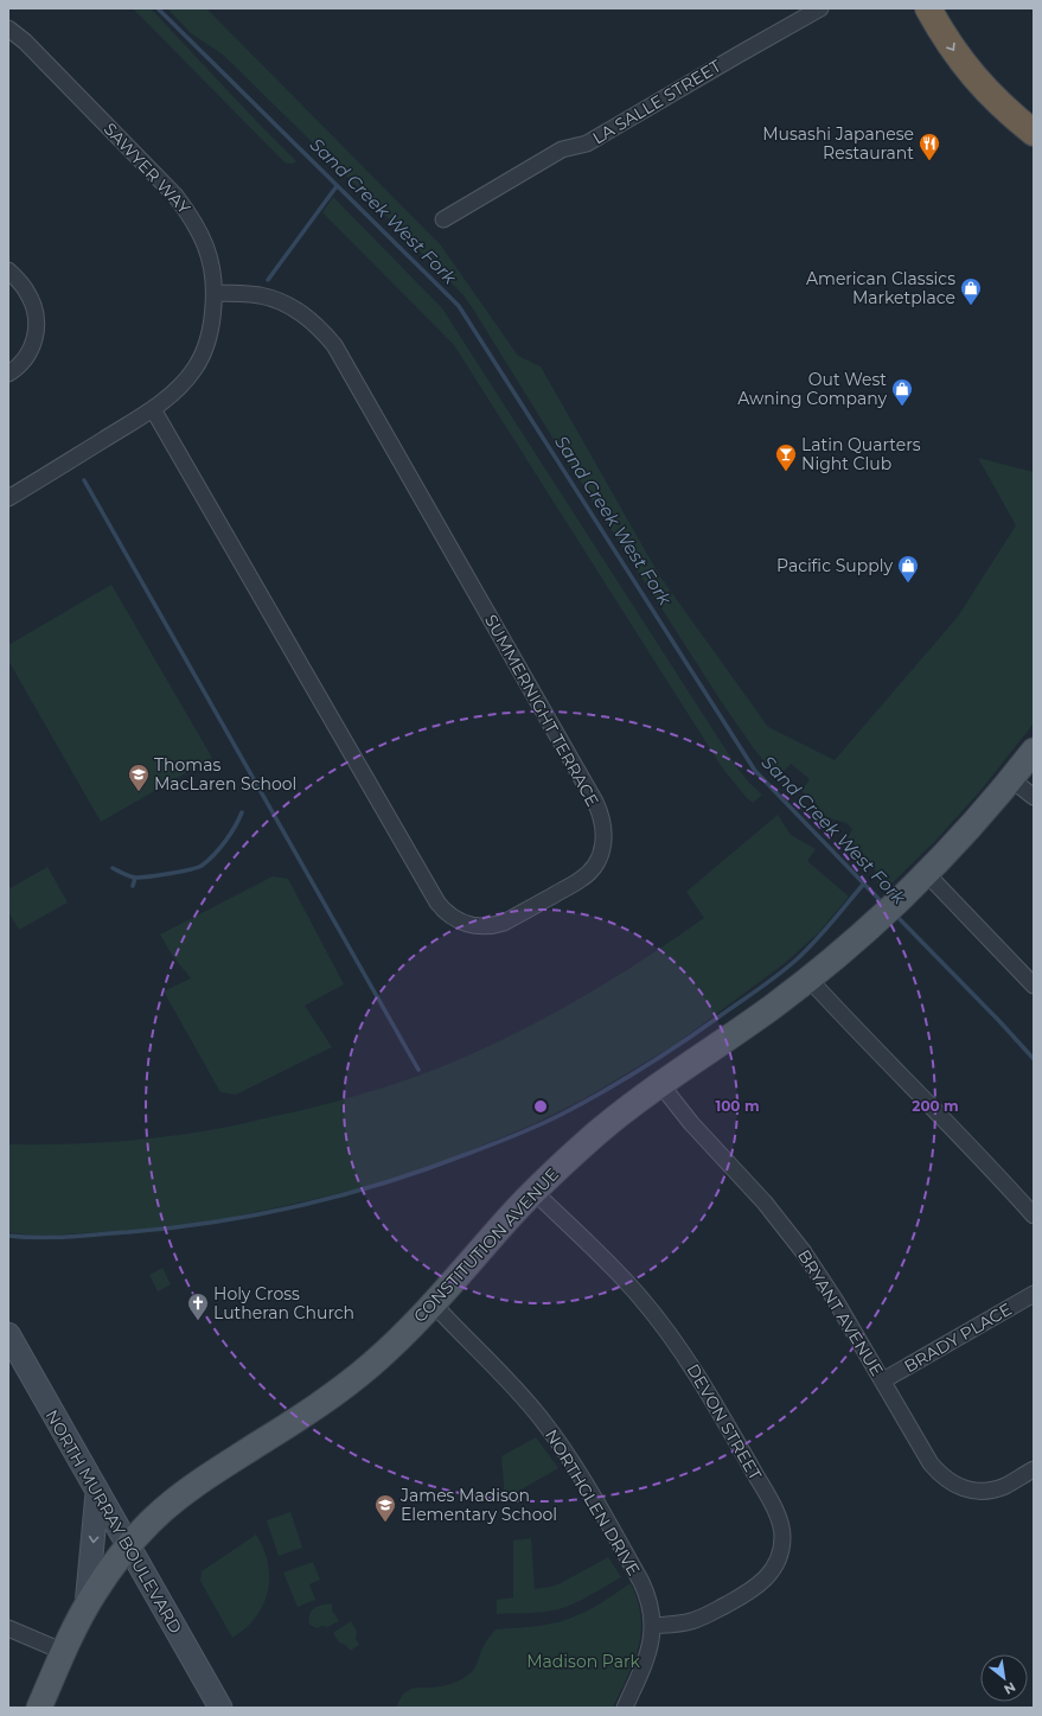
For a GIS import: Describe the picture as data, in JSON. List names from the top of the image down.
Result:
{
  "streets": {
    "main road": ["CONSTITUTION AVENUE", "NORTH MURRAY BOULEVARD"],
    "street": [
      "LA SALLE STREET",
      "SAWYER WAY",
      "SUMMERNIGHT TERRACE",
      "BRYANT AVENUE",
      "BRADY PLACE",
      "DEVON STREET",
      "NORTHGLEN DRIVE"
    ]
  },
  "crossings": [
    ["SAWYER WAY", "SUMMERNIGHT TERRACE"],
    ["CONSTITUTION AVENUE", "BRYANT AVENUE"],
    ["CONSTITUTION AVENUE", "DEVON STREET"],
    ["CONSTITUTION AVENUE", "NORTHGLEN DRIVE"],
    ["CONSTITUTION AVENUE", "NORTH MURRAY BOULEVARD"],
    ["BRYANT AVENUE", "BRADY PLACE"],
    ["DEVON STREET", "NORTHGLEN DRIVE"]
  ],
  "water": ["Sand Creek West Fork"],
  "parks": ["Madison Park"],
  "places": {
    "restaurant": ["Musashi Japanese Restaurant"],
    "shop": ["American Classics Marketplace", "Out West Awning Company", "Pacific Supply"],
    "bar": ["Latin Quarters Night Club"],
    "school or university": ["Thomas MacLaren School", "James Madison Elementary School"],
    "church": ["Holy Cross Lutheran Church"]
  },
  "north": "bottom right",
  "rings": ["100 m", "200 m"]
}
